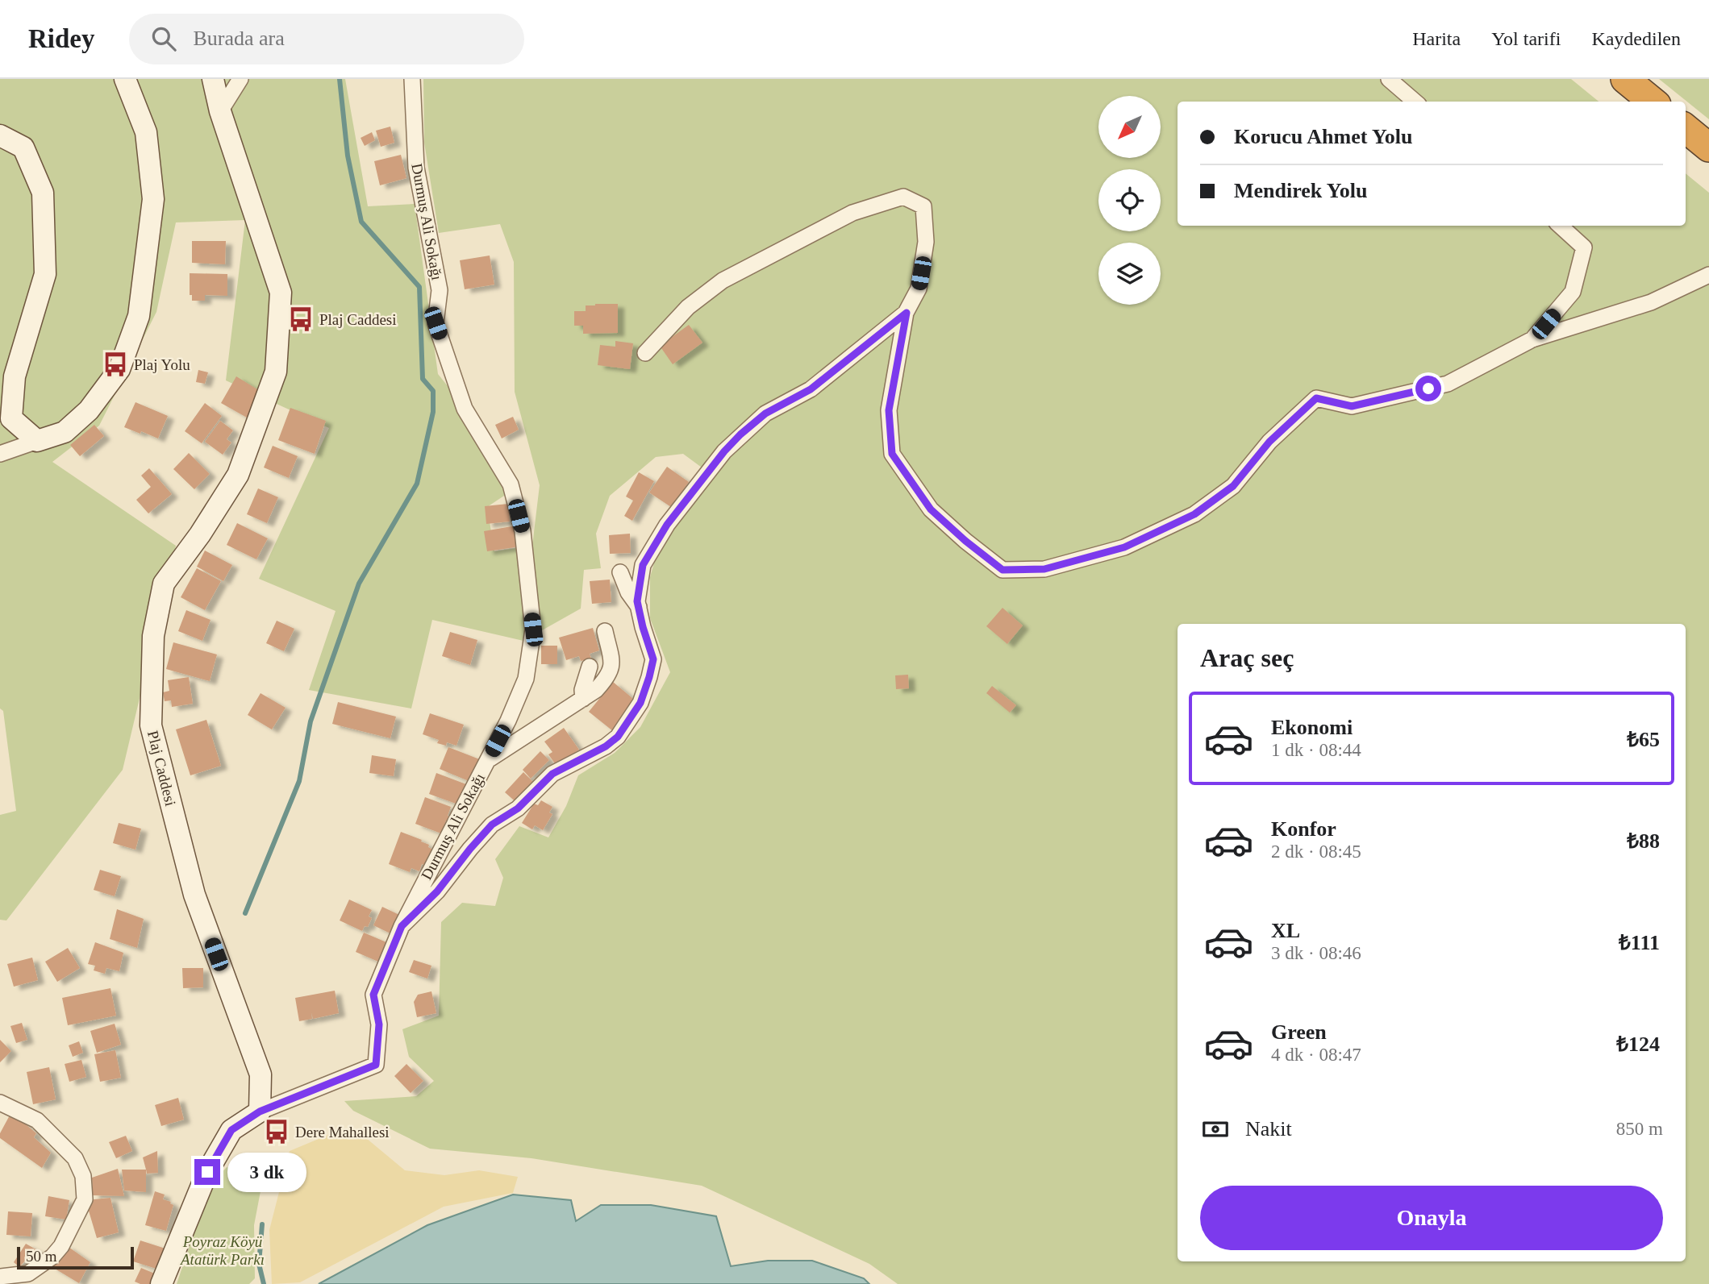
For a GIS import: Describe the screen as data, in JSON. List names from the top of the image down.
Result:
{
  "streets": {
    "street": ["Durmuş Ali Sokağı", "Plaj Caddesi"]
  },
  "crossings": [
    ["Durmuş Ali Sokağı", "Plaj Caddesi"]
  ],
  "parks": ["Poyraz Köyü Atatürk Parkı"],
  "places": {
    "bus stop": ["Plaj Caddesi", "Plaj Yolu", "Dere Mahallesi"]
  },
  "scale_bar": "50 m",
  "north": "bottom left",
  "page": {
    "header": "Ridey",
    "search": "Burada ara",
    "nav": ["Harita", "Yol tarifi", "Kaydedilen"],
    "banner": ["Korucu Ahmet Yolu", "Mendirek Yolu"],
    "heading": "Araç seç",
    "list": [
      {
        "name": "Ekonomi",
        "note": "1 dk · 08:44",
        "value": "₺65"
      },
      {
        "name": "Konfor",
        "note": "2 dk · 08:45",
        "value": "₺88"
      },
      {
        "name": "XL",
        "note": "3 dk · 08:46",
        "value": "₺111"
      },
      {
        "name": "Green",
        "note": "4 dk · 08:47",
        "value": "₺124"
      }
    ],
    "pay": ["Nakit", "850 m"],
    "bubble": "3 dk",
    "buttons": "Onayla",
    "scale": "50 m"
  }
}
